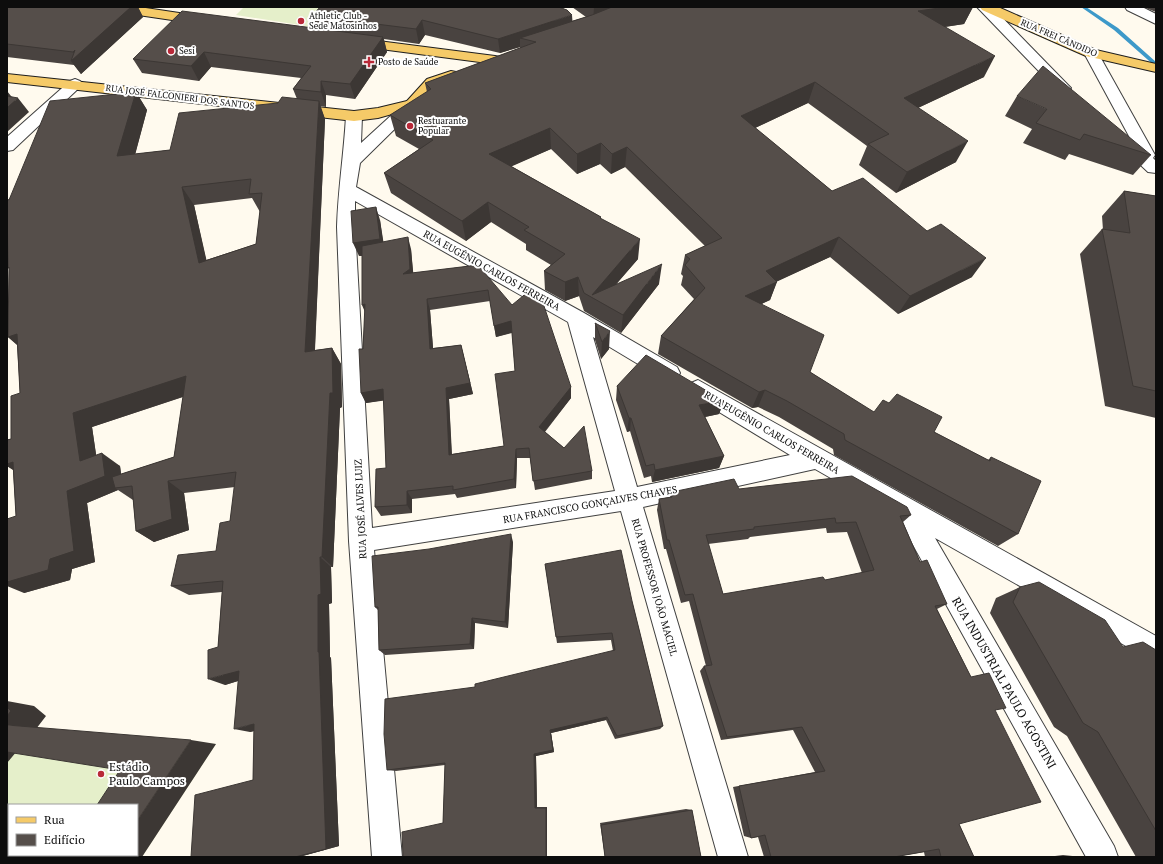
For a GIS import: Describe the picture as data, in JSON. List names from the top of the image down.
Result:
{
  "streets": {
    "main road": ["RUA FREI CÂNDIDO", "RUA JOSÉ FALCONIERI DOS SANTOS"],
    "street": [
      "RUA EUGÊNIO CARLOS FERREIRA",
      "RUA FRANCISCO GONÇALVES CHAVES",
      "RUA JOSÉ ALVES LUIZ",
      "RUA PROFESSOR JOÃO MACIEL",
      "RUA INDUSTRIAL PAULO AGOSTINI"
    ]
  },
  "crossings": [
    ["RUA JOSÉ FALCONIERI DOS SANTOS", "RUA JOSÉ ALVES LUIZ"],
    ["RUA EUGÊNIO CARLOS FERREIRA", "RUA FRANCISCO GONÇALVES CHAVES"],
    ["RUA EUGÊNIO CARLOS FERREIRA", "RUA JOSÉ ALVES LUIZ"],
    ["RUA EUGÊNIO CARLOS FERREIRA", "RUA PROFESSOR JOÃO MACIEL"],
    ["RUA EUGÊNIO CARLOS FERREIRA", "RUA INDUSTRIAL PAULO AGOSTINI"],
    ["RUA FRANCISCO GONÇALVES CHAVES", "RUA JOSÉ ALVES LUIZ"],
    ["RUA FRANCISCO GONÇALVES CHAVES", "RUA PROFESSOR JOÃO MACIEL"]
  ],
  "places": {
    "other": [
      "Athletic Club - Sede Matosinhos",
      "Sesi",
      "Restuarante Popular",
      "Estádio Paulo Campos"
    ],
    "health": ["Posto de Saúde"]
  },
  "legend": ["Rua", "Edifício"]
}
